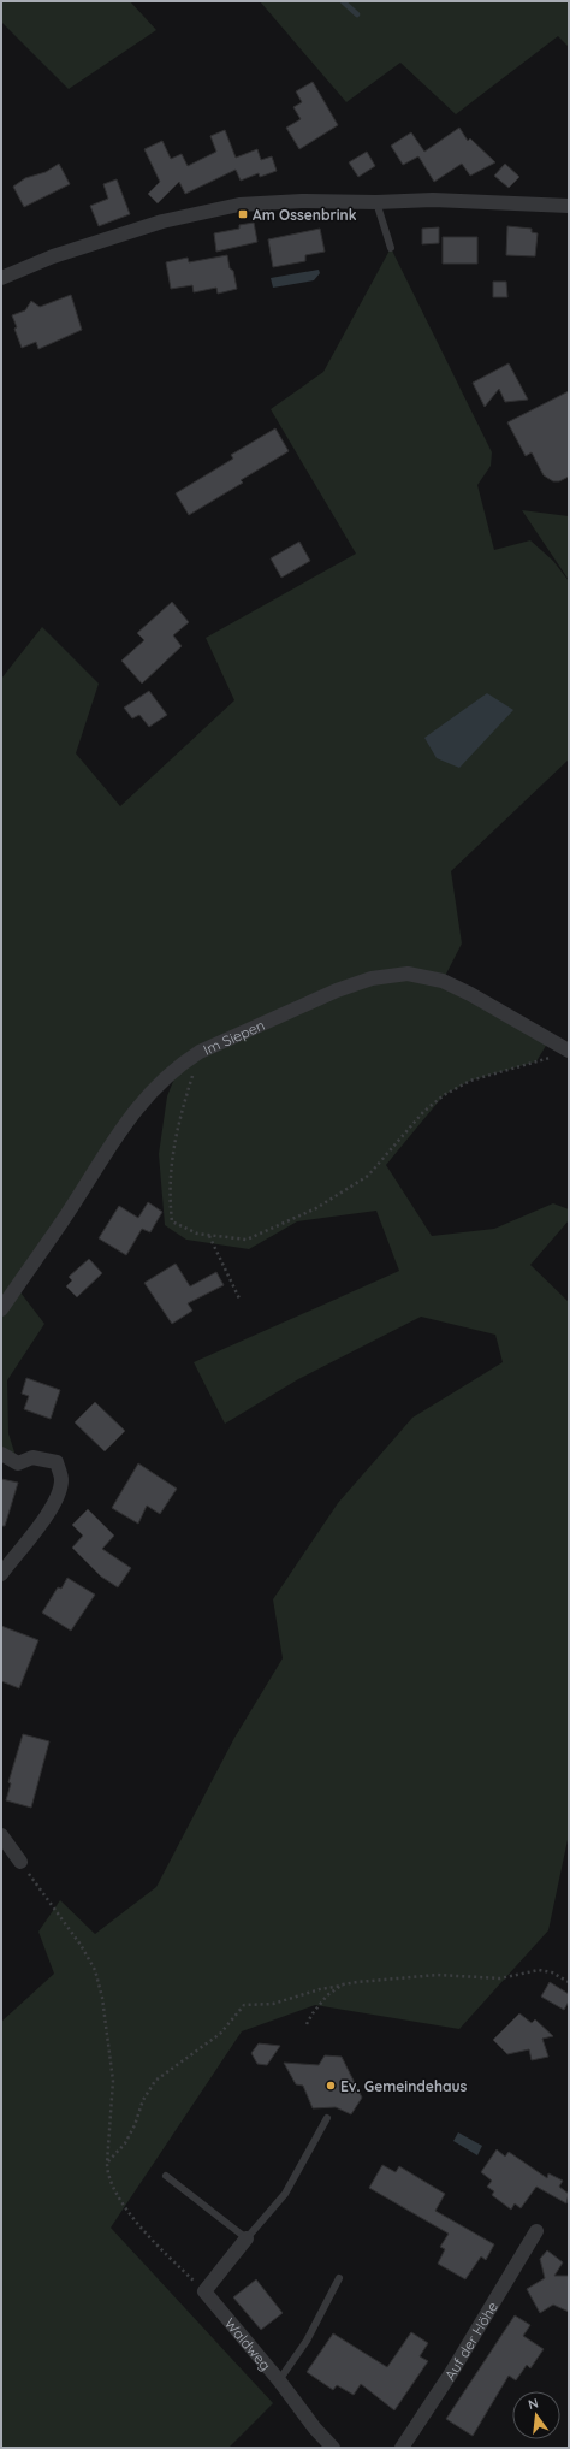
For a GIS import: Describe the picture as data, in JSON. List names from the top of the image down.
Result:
{
  "streets": {
    "street": ["Im Siepen", "Auf der Höhe", "Waldweg"]
  },
  "places": {
    "transit": ["Am Ossenbrink"],
    "other": ["Ev. Gemeindehaus"]
  },
  "north": "top"
}
